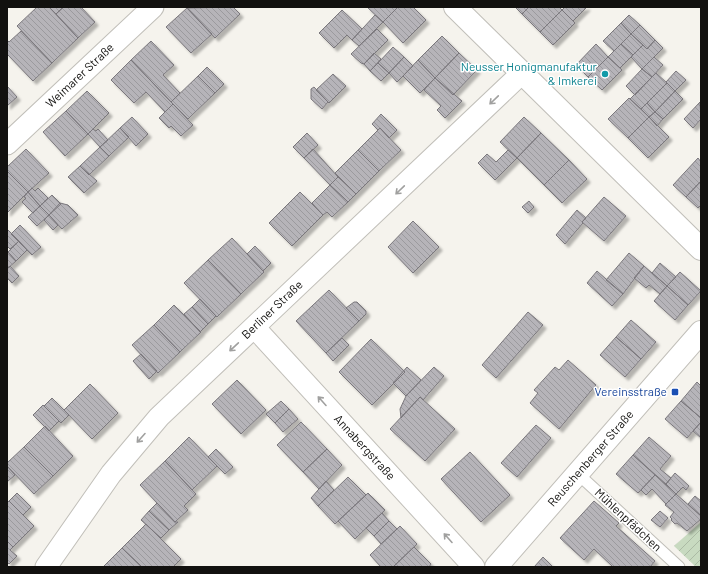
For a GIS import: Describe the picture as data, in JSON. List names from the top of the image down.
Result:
{
  "streets": {
    "main road": ["Reuschenberger Straße"],
    "street": ["Weimarer Straße", "Berliner Straße", "Annabergstraße"],
    "lane": ["Mühlenpfädchen"]
  },
  "crossings": [
    ["Berliner Straße", "Annabergstraße"],
    ["Reuschenberger Straße", "Mühlenpfädchen"]
  ],
  "one_way": ["Berliner Straße", "Annabergstraße"],
  "places": {
    "other": ["Neusser Honigmanufaktur & Imkerei"],
    "transit": ["Vereinsstraße"]
  }
}
